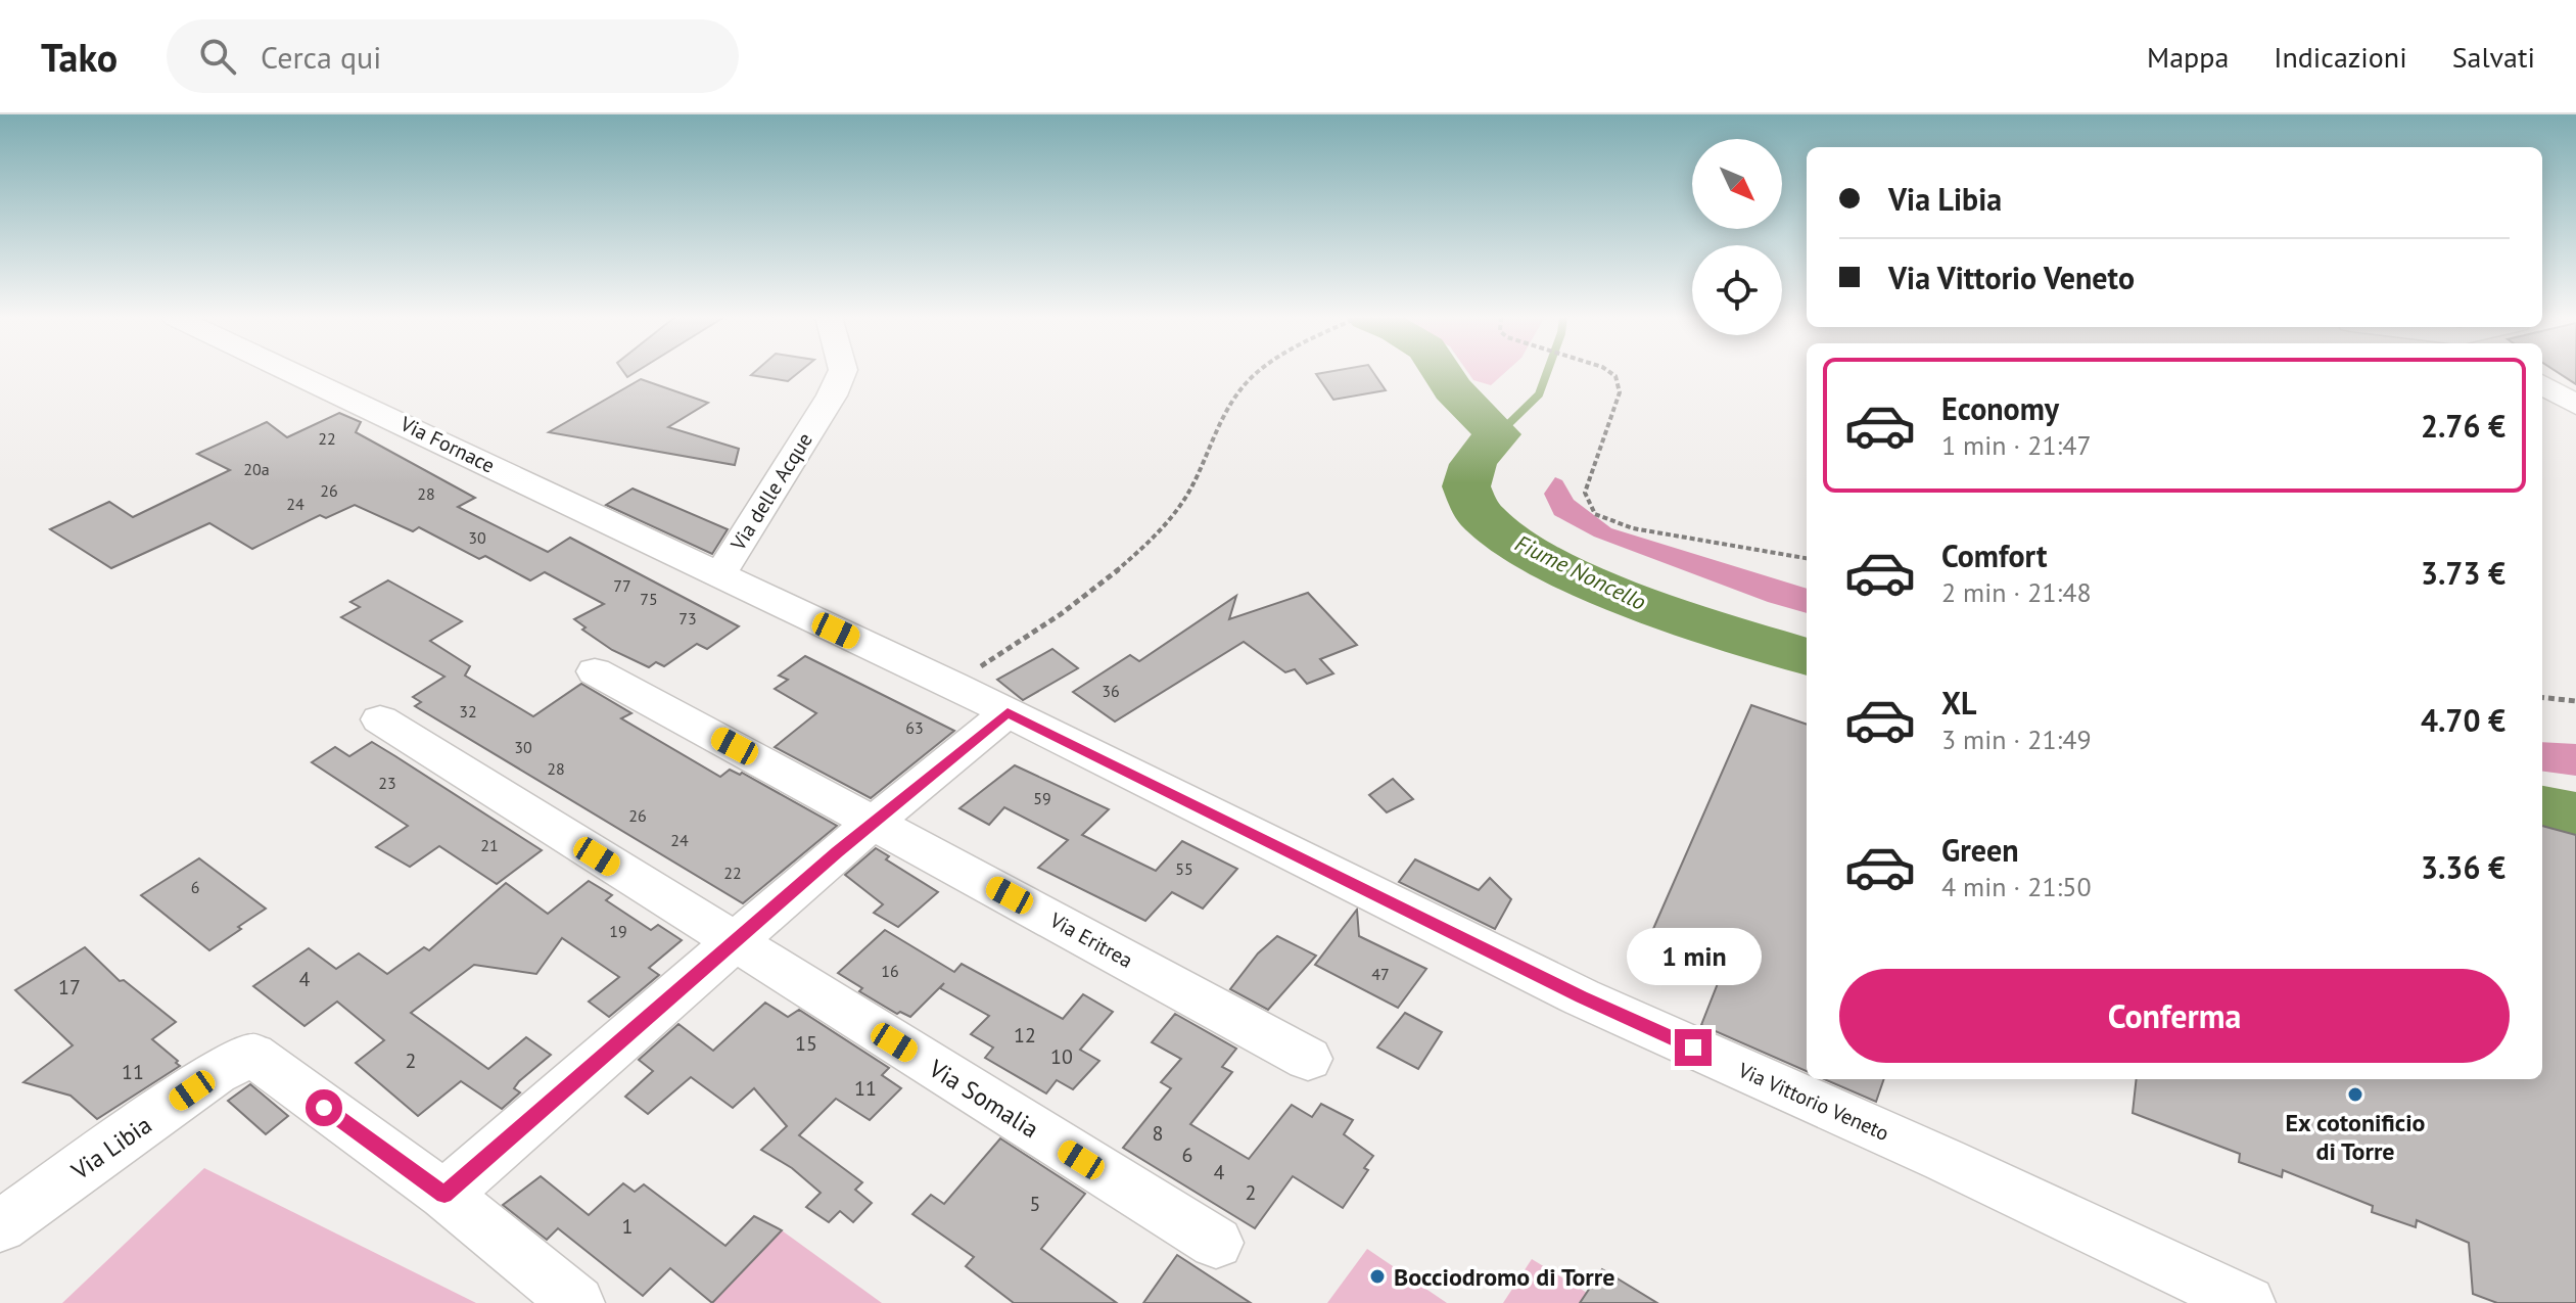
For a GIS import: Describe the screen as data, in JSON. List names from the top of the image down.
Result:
{
  "streets": {
    "street": [
      "Via Fornace",
      "Via delle Acque",
      "Via Eritrea",
      "Via Somalia",
      "Via Vittorio Veneto",
      "Via Libia"
    ]
  },
  "crossings": [
    ["Via Fornace", "Via delle Acque"],
    ["Via Fornace", "Via Vittorio Veneto"],
    ["Via delle Acque", "Via Vittorio Veneto"]
  ],
  "water": ["Fiume Noncello"],
  "places": ["Ex cotonificio di Torre", "Bocciodromo di Torre"],
  "house_numbers": [
    "22",
    "20a",
    "26",
    "28",
    "24",
    "30",
    "77",
    "75",
    "73",
    "36",
    "32",
    "63",
    "30",
    "28",
    "23",
    "59",
    "26",
    "24",
    "21",
    "55",
    "22",
    "6",
    "19",
    "16",
    "47",
    "4",
    "17",
    "12",
    "15",
    "10",
    "2",
    "11",
    "11",
    "8",
    "6",
    "4",
    "2",
    "5",
    "1"
  ],
  "north": "bottom right",
  "page": {
    "header": "Tako",
    "search": "Cerca qui",
    "nav": ["Mappa", "Indicazioni", "Salvati"],
    "banner": ["Via Libia", "Via Vittorio Veneto"],
    "list": [
      {
        "name": "Economy",
        "note": "1 min · 21:47",
        "value": "2.76 €"
      },
      {
        "name": "Comfort",
        "note": "2 min · 21:48",
        "value": "3.73 €"
      },
      {
        "name": "XL",
        "note": "3 min · 21:49",
        "value": "4.70 €"
      },
      {
        "name": "Green",
        "note": "4 min · 21:50",
        "value": "3.36 €"
      }
    ],
    "bubble": "1 min",
    "buttons": "Conferma"
  }
}
